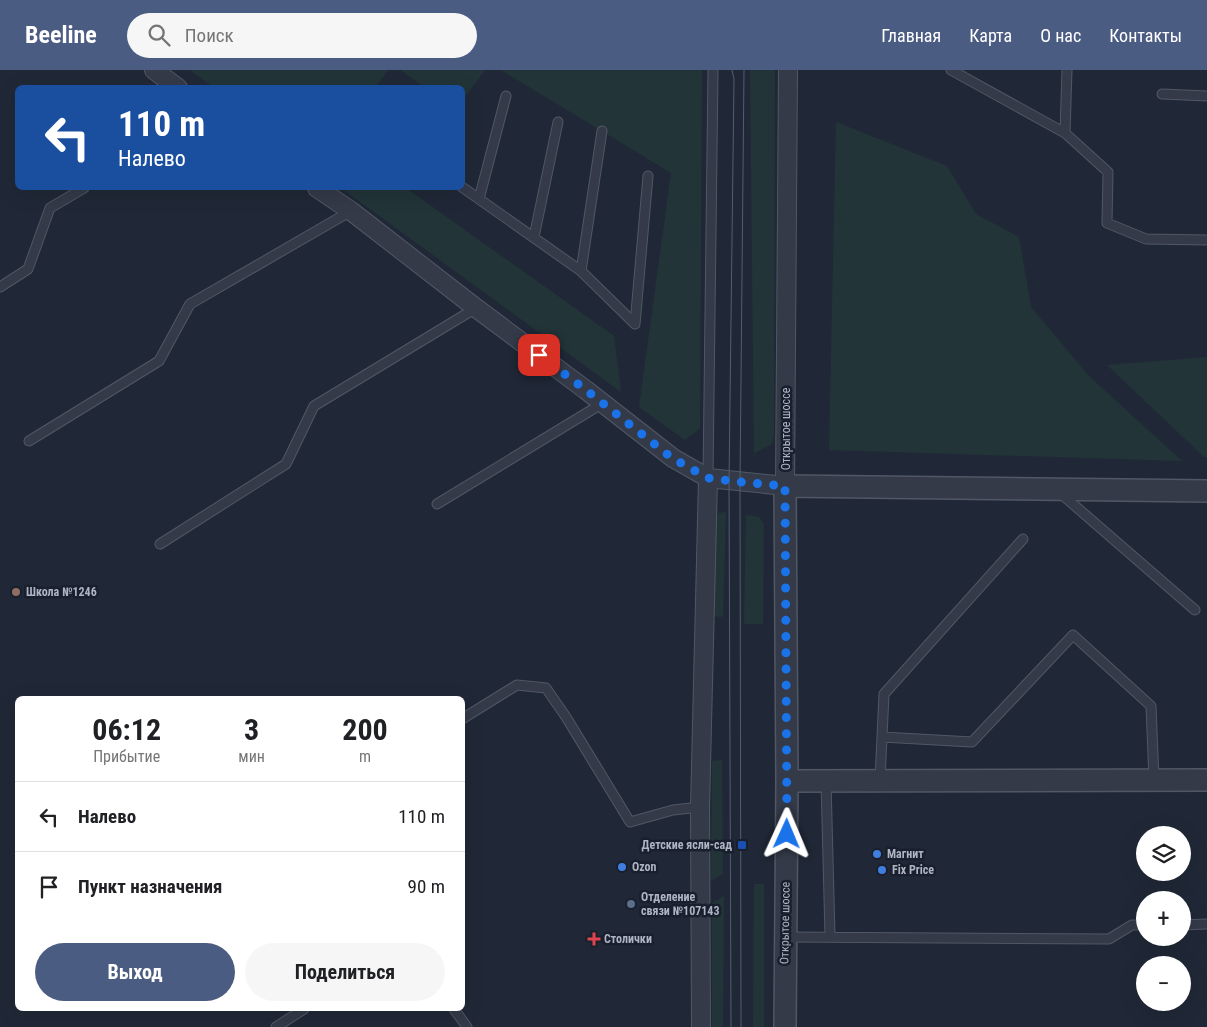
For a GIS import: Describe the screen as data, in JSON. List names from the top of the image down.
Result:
{
  "streets": {
    "street": ["Открытое шоссе"]
  },
  "places": {
    "other": [
      "Школа №1246",
      "Магнит",
      "Ozon",
      "Fix Price",
      "Отделение связи №107143"
    ],
    "transit": ["Детские ясли-сад"],
    "health": ["Столички"]
  },
  "page": {
    "header": "Beeline",
    "search": "Поиск",
    "nav": [
      "Главная",
      "Карта",
      "О нас",
      "Контакты"
    ],
    "turn": ["110 m", "Налево"],
    "eta": [
      "06:12",
      "Прибытие",
      "3",
      "мин",
      "200",
      "m"
    ],
    "list": [
      {
        "name": "Налево",
        "value": "110 m"
      },
      {
        "name": "Пункт назначения",
        "value": "90 m"
      }
    ],
    "map_buttons": ["+", "−"],
    "buttons": ["Выход", "Поделиться"]
  }
}
